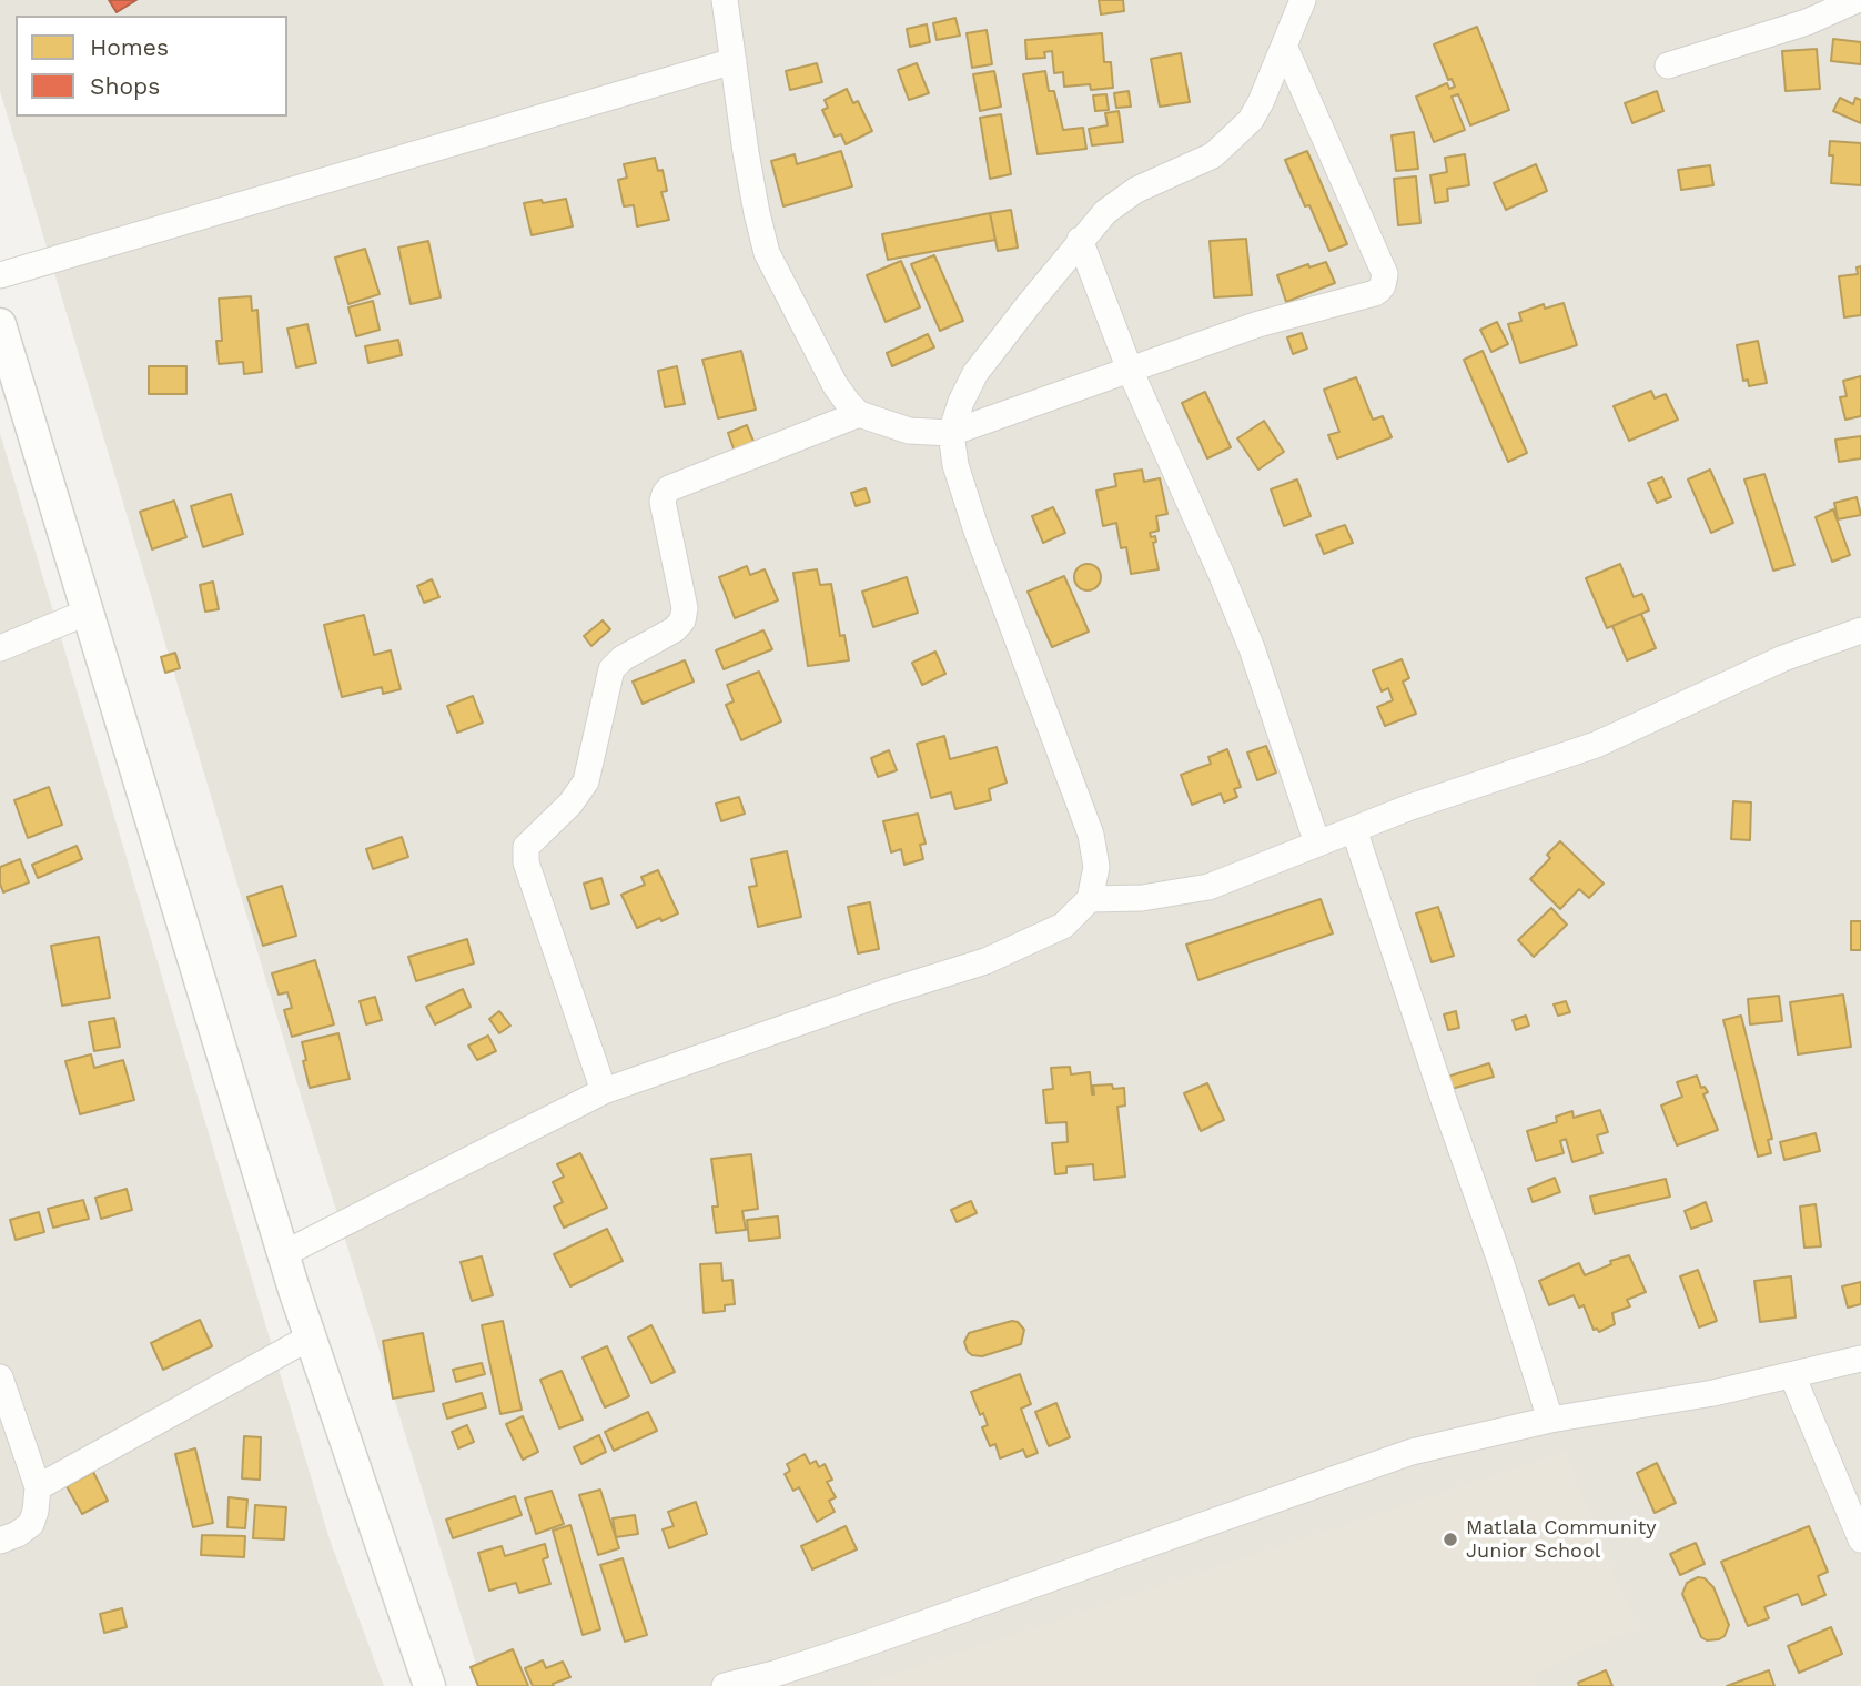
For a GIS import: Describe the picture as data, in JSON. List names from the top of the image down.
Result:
{
  "places": ["Matlala Community Junior School"],
  "legend": ["Homes", "Shops"]
}
